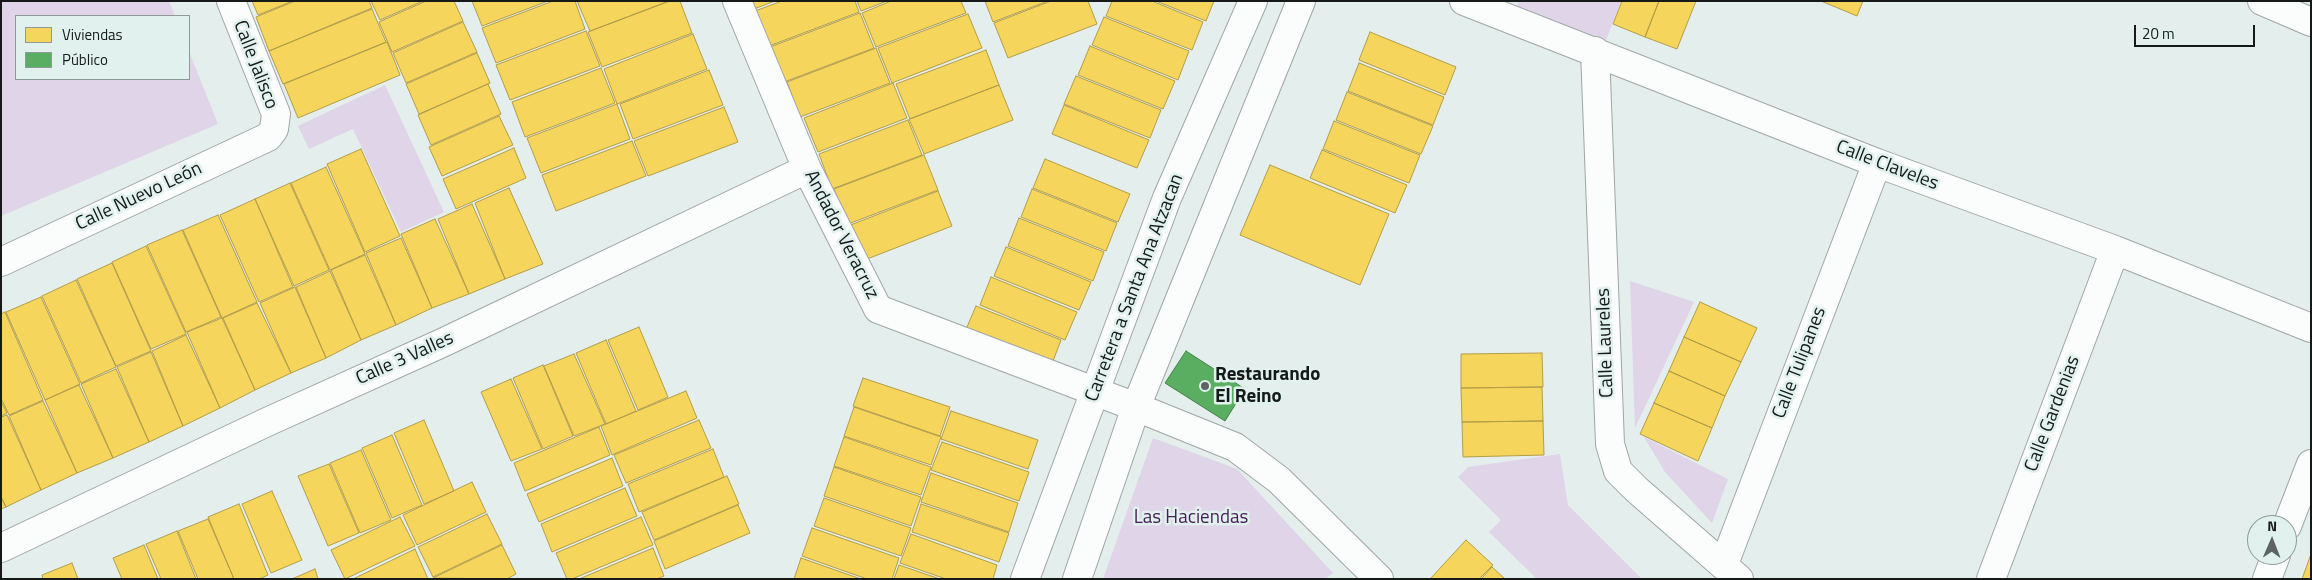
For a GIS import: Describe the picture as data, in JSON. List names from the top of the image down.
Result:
{
  "streets": {
    "street": [
      "Calle Jalisco",
      "Calle Claveles",
      "Calle Nuevo León",
      "Andador Veracruz",
      "Carretera a Santa Ana Atzacan",
      "Calle Laureles",
      "Calle 3 Valles",
      "Calle Tulipanes",
      "Calle Gardenias"
    ]
  },
  "crossings": [
    ["Calle Jalisco", "Calle Nuevo León"],
    ["Calle Claveles", "Calle Laureles"],
    ["Calle Claveles", "Calle Tulipanes"],
    ["Calle Claveles", "Calle Gardenias"],
    ["Andador Veracruz", "Carretera a Santa Ana Atzacan"],
    ["Andador Veracruz", "Calle 3 Valles"],
    ["Calle Laureles", "Calle Tulipanes"]
  ],
  "parks": ["Las Haciendas"],
  "places": ["Restaurando El Reino"],
  "legend": ["Viviendas", "Público"],
  "scale_bar": "20 m",
  "north": "top"
}
